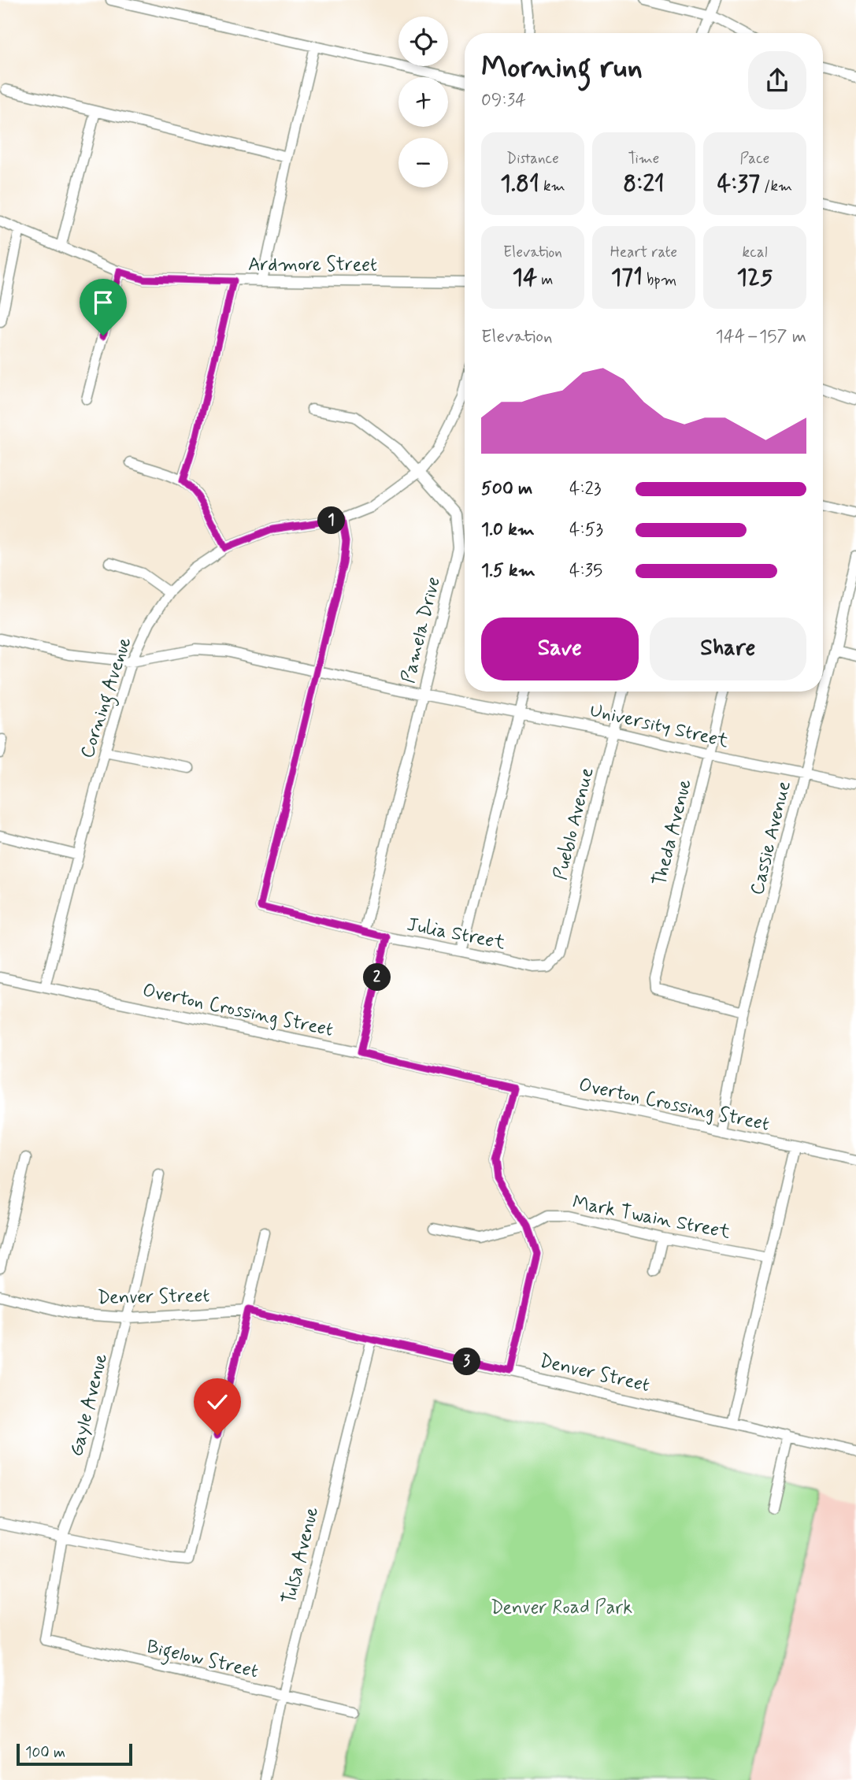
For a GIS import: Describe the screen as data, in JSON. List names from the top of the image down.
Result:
{
  "streets": {
    "street": [
      "Ardmore Street",
      "Pamela Drive",
      "Corning Avenue",
      "University Street",
      "Pueblo Avenue",
      "Theda Avenue",
      "Cassie Avenue",
      "Julia Street",
      "Overton Crossing Street",
      "Mark Twain Street",
      "Denver Street",
      "Gayle Avenue",
      "Tulsa Avenue",
      "Bigelow Street"
    ]
  },
  "crossings": [
    ["Pamela Drive", "Corning Avenue"],
    ["Pamela Drive", "University Street"],
    ["Pamela Drive", "Julia Street"],
    ["Corning Avenue", "University Street"],
    ["Corning Avenue", "Overton Crossing Street"],
    ["University Street", "Pueblo Avenue"],
    ["University Street", "Theda Avenue"],
    ["University Street", "Cassie Avenue"],
    ["University Street", "Julia Street"],
    ["Pueblo Avenue", "Julia Street"],
    ["Theda Avenue", "Cassie Avenue"],
    ["Cassie Avenue", "Overton Crossing Street"],
    ["Denver Street", "Gayle Avenue"],
    ["Denver Street", "Tulsa Avenue"],
    ["Gayle Avenue", "Bigelow Street"],
    ["Tulsa Avenue", "Bigelow Street"]
  ],
  "parks": ["Denver Road Park"],
  "scale_bar": "100 m",
  "page": {
    "map_buttons": ["+", "−"],
    "heading": ["Morning run", "09:34"],
    "stats": [
      ["Distance", "1.81 km"],
      ["Time", "8:21"],
      ["Pace", "4:37 /km"],
      ["Elevation", "14 m"],
      ["Heart rate", "171 bpm"],
      ["kcal", "125"]
    ],
    "chart": ["Elevation", "144–157 m"],
    "list": [
      {
        "name": "500 m",
        "note": "4:23"
      },
      {
        "name": "1.0 km",
        "note": "4:53"
      },
      {
        "name": "1.5 km",
        "note": "4:35"
      }
    ],
    "pins": ["1", "2", "3"],
    "buttons": ["Save", "Share"],
    "scale": "100 m"
  }
}
